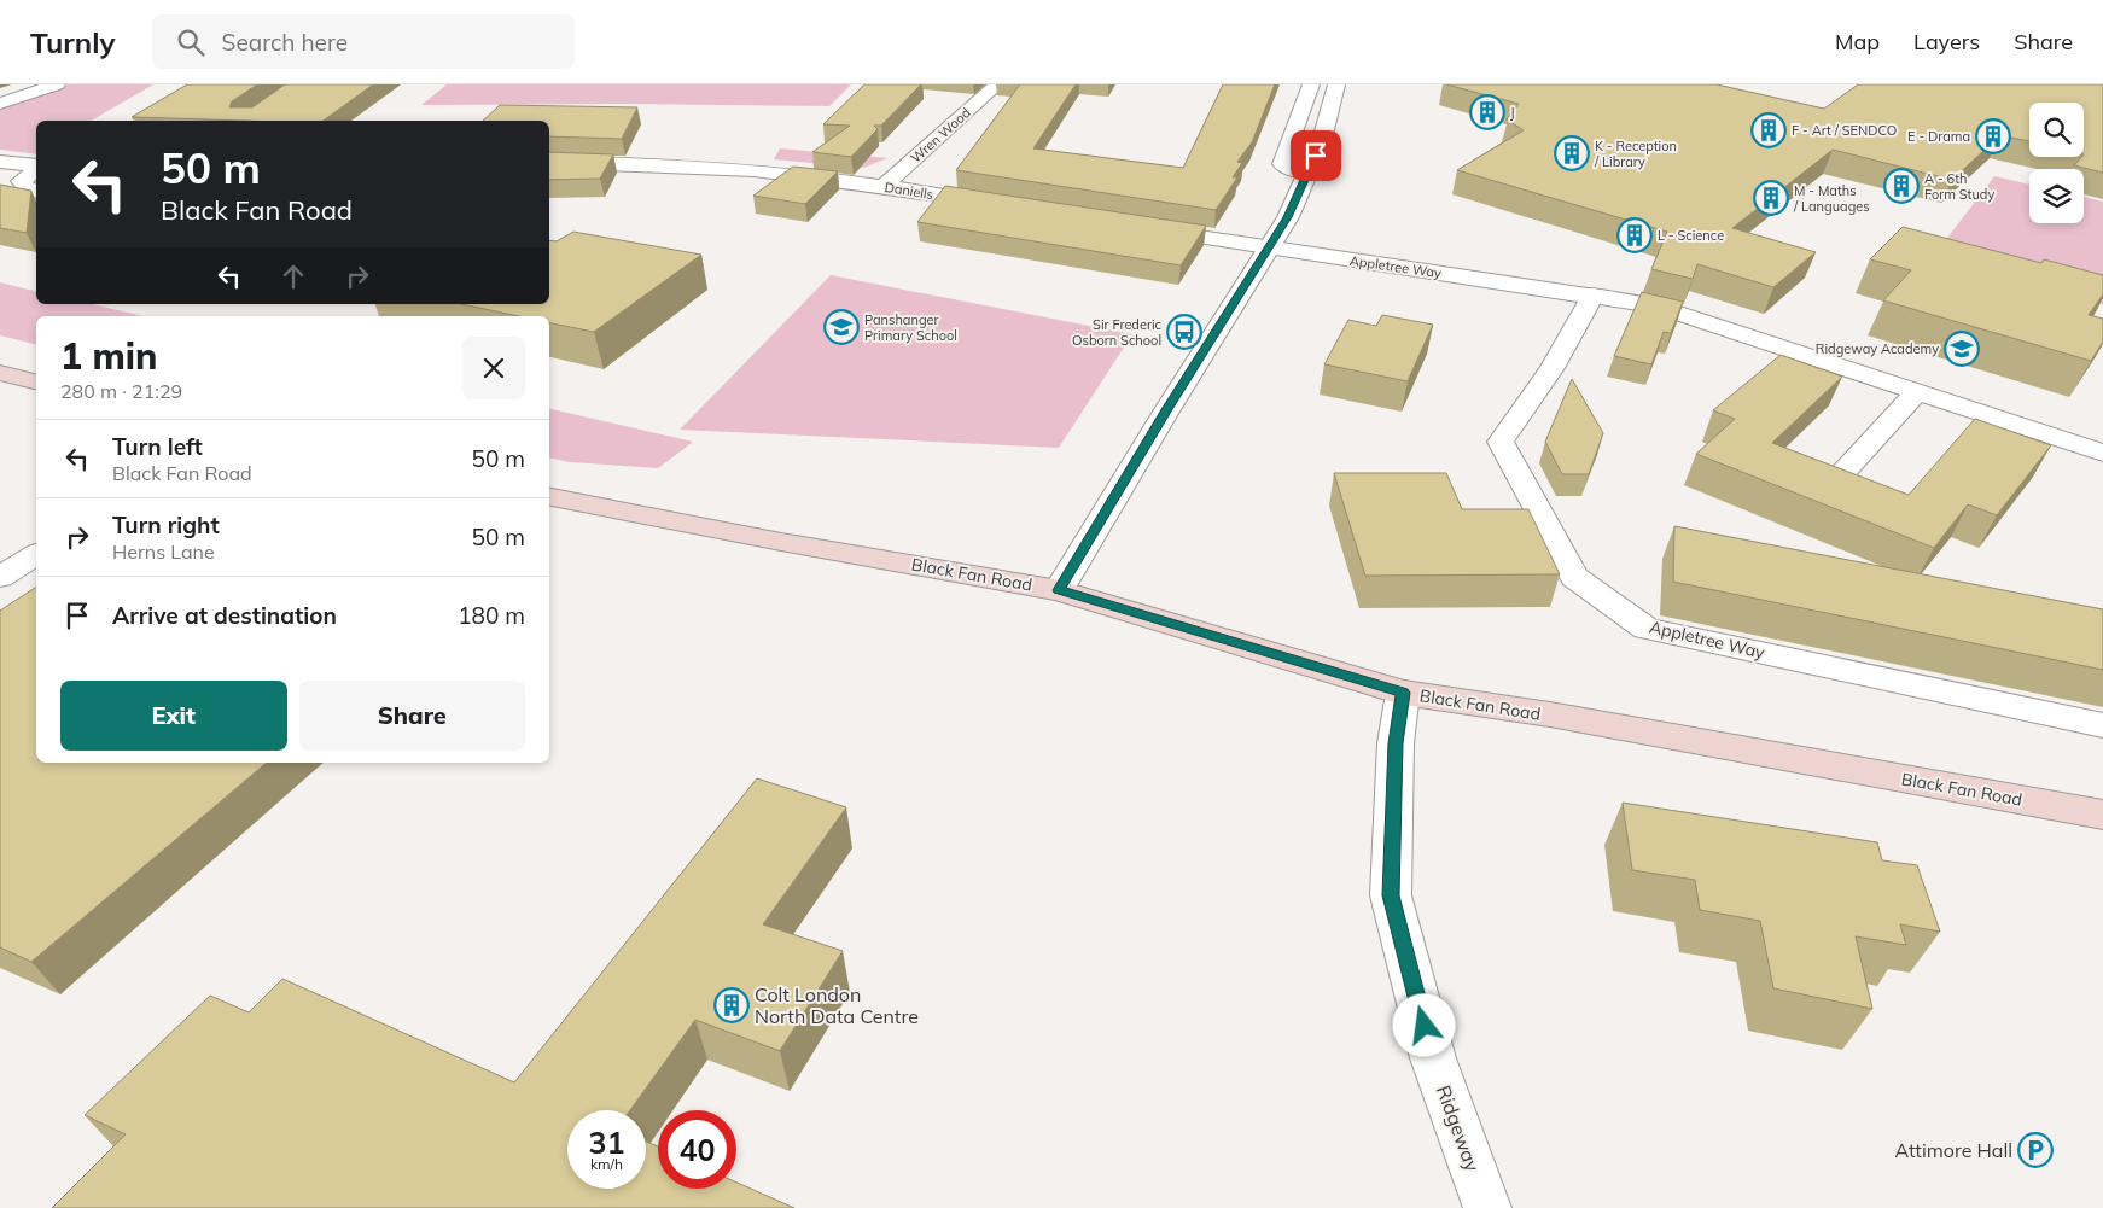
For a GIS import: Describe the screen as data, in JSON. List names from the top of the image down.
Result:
{
  "streets": {
    "main road": ["Black Fan Road"],
    "street": [
      "Wren Wood",
      "Daniells",
      "Appletree Way",
      "Ridgeway"
    ]
  },
  "crossings": [
    ["Wren Wood", "Daniells"],
    ["Black Fan Road", "Ridgeway"]
  ],
  "places": {
    "building": [
      "J",
      "F - Art / SENDCO",
      "E - Drama",
      "K - Reception / Library",
      "A - 6th Form Study",
      "M - Maths / Languages",
      "L - Science",
      "Colt London North Data Centre"
    ],
    "school or university": ["Panshanger Primary School", "Ridgeway Academy"],
    "bus stop": ["Sir Frederic Osborn School"],
    "parking": ["Attimore Hall"]
  },
  "page": {
    "header": "Turnly",
    "search": "Search here",
    "nav": ["Map", "Layers", "Share"],
    "turn": ["50 m", "Black Fan Road"],
    "heading": ["1 min", "280 m · 21:29"],
    "list": [
      {
        "name": "Turn left",
        "note": "Black Fan Road",
        "value": "50 m"
      },
      {
        "name": "Turn right",
        "note": "Herns Lane",
        "value": "50 m"
      },
      {
        "name": "Arrive at destination",
        "value": "180 m"
      }
    ],
    "buttons": ["Exit", "Share"],
    "speed": "31 km/h",
    "limit": "40"
  }
}
